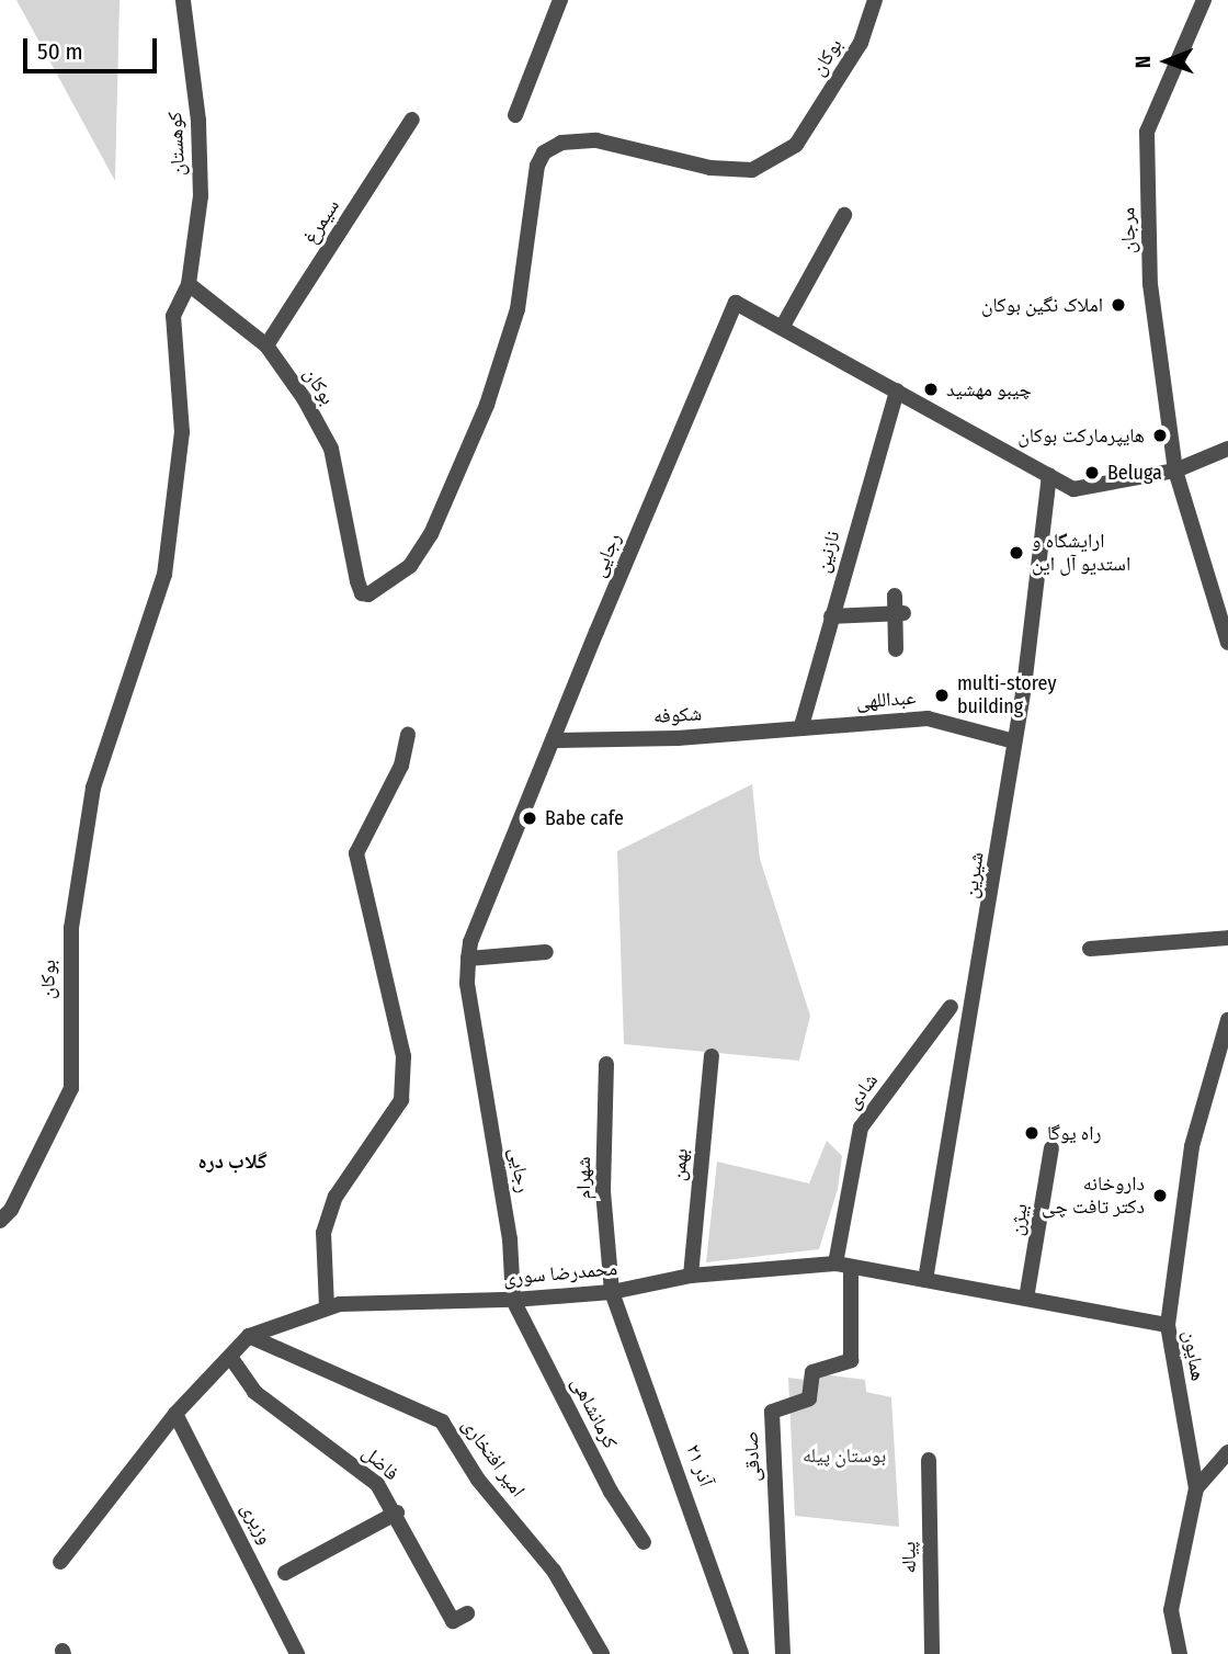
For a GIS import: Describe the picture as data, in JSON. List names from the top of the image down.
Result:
{
  "streets": {
    "street": [
      "بوکان",
      "کوهستان",
      "سیمرغ",
      "مرجان",
      "نازنین",
      "رجایی",
      "عبداللهی",
      "شکوفه",
      "شیرین",
      "شادی",
      "بهمن",
      "شهرام",
      "بیژن",
      "محمدرضا سوری",
      "همایون",
      "کرمانشاهی",
      "صادقی",
      "امیر افتخاری",
      "فاضل",
      "۲۱ آذر",
      "وزیری",
      "پیاله"
    ]
  },
  "crossings": [
    ["بوکان", "کوهستان"],
    ["بوکان", "سیمرغ"],
    ["مرجان", "رجایی"],
    ["نازنین", "رجایی"],
    ["نازنین", "عبداللهی"],
    ["نازنین", "شکوفه"],
    ["رجایی", "شکوفه"],
    ["رجایی", "شیرین"],
    ["رجایی", "محمدرضا سوری"],
    ["رجایی", "کرمانشاهی"],
    ["عبداللهی", "شکوفه"],
    ["عبداللهی", "شیرین"],
    ["شیرین", "محمدرضا سوری"],
    ["شادی", "محمدرضا سوری"],
    ["شادی", "صادقی"],
    ["بهمن", "محمدرضا سوری"],
    ["شهرام", "محمدرضا سوری"],
    ["شهرام", "۲۱ آذر"],
    ["بیژن", "محمدرضا سوری"],
    ["محمدرضا سوری", "همایون"],
    ["محمدرضا سوری", "کرمانشاهی"],
    ["محمدرضا سوری", "صادقی"],
    ["محمدرضا سوری", "امیر افتخاری"],
    ["محمدرضا سوری", "فاضل"],
    ["محمدرضا سوری", "۲۱ آذر"],
    ["محمدرضا سوری", "وزیری"]
  ],
  "districts": ["گلاب دره"],
  "parks": ["بوستان پیله"],
  "places": [
    "املاک نگین بوکان",
    "چیبو مهشید",
    "هایپرمارکت بوکان",
    "Beluga",
    "ارایشگاه و استدیو آل این",
    "multi-storey building",
    "Babe cafe",
    "راه یوگا",
    "داروخانه دکتر تافت چی"
  ],
  "scale_bar": "50 m",
  "north": "left"
}
